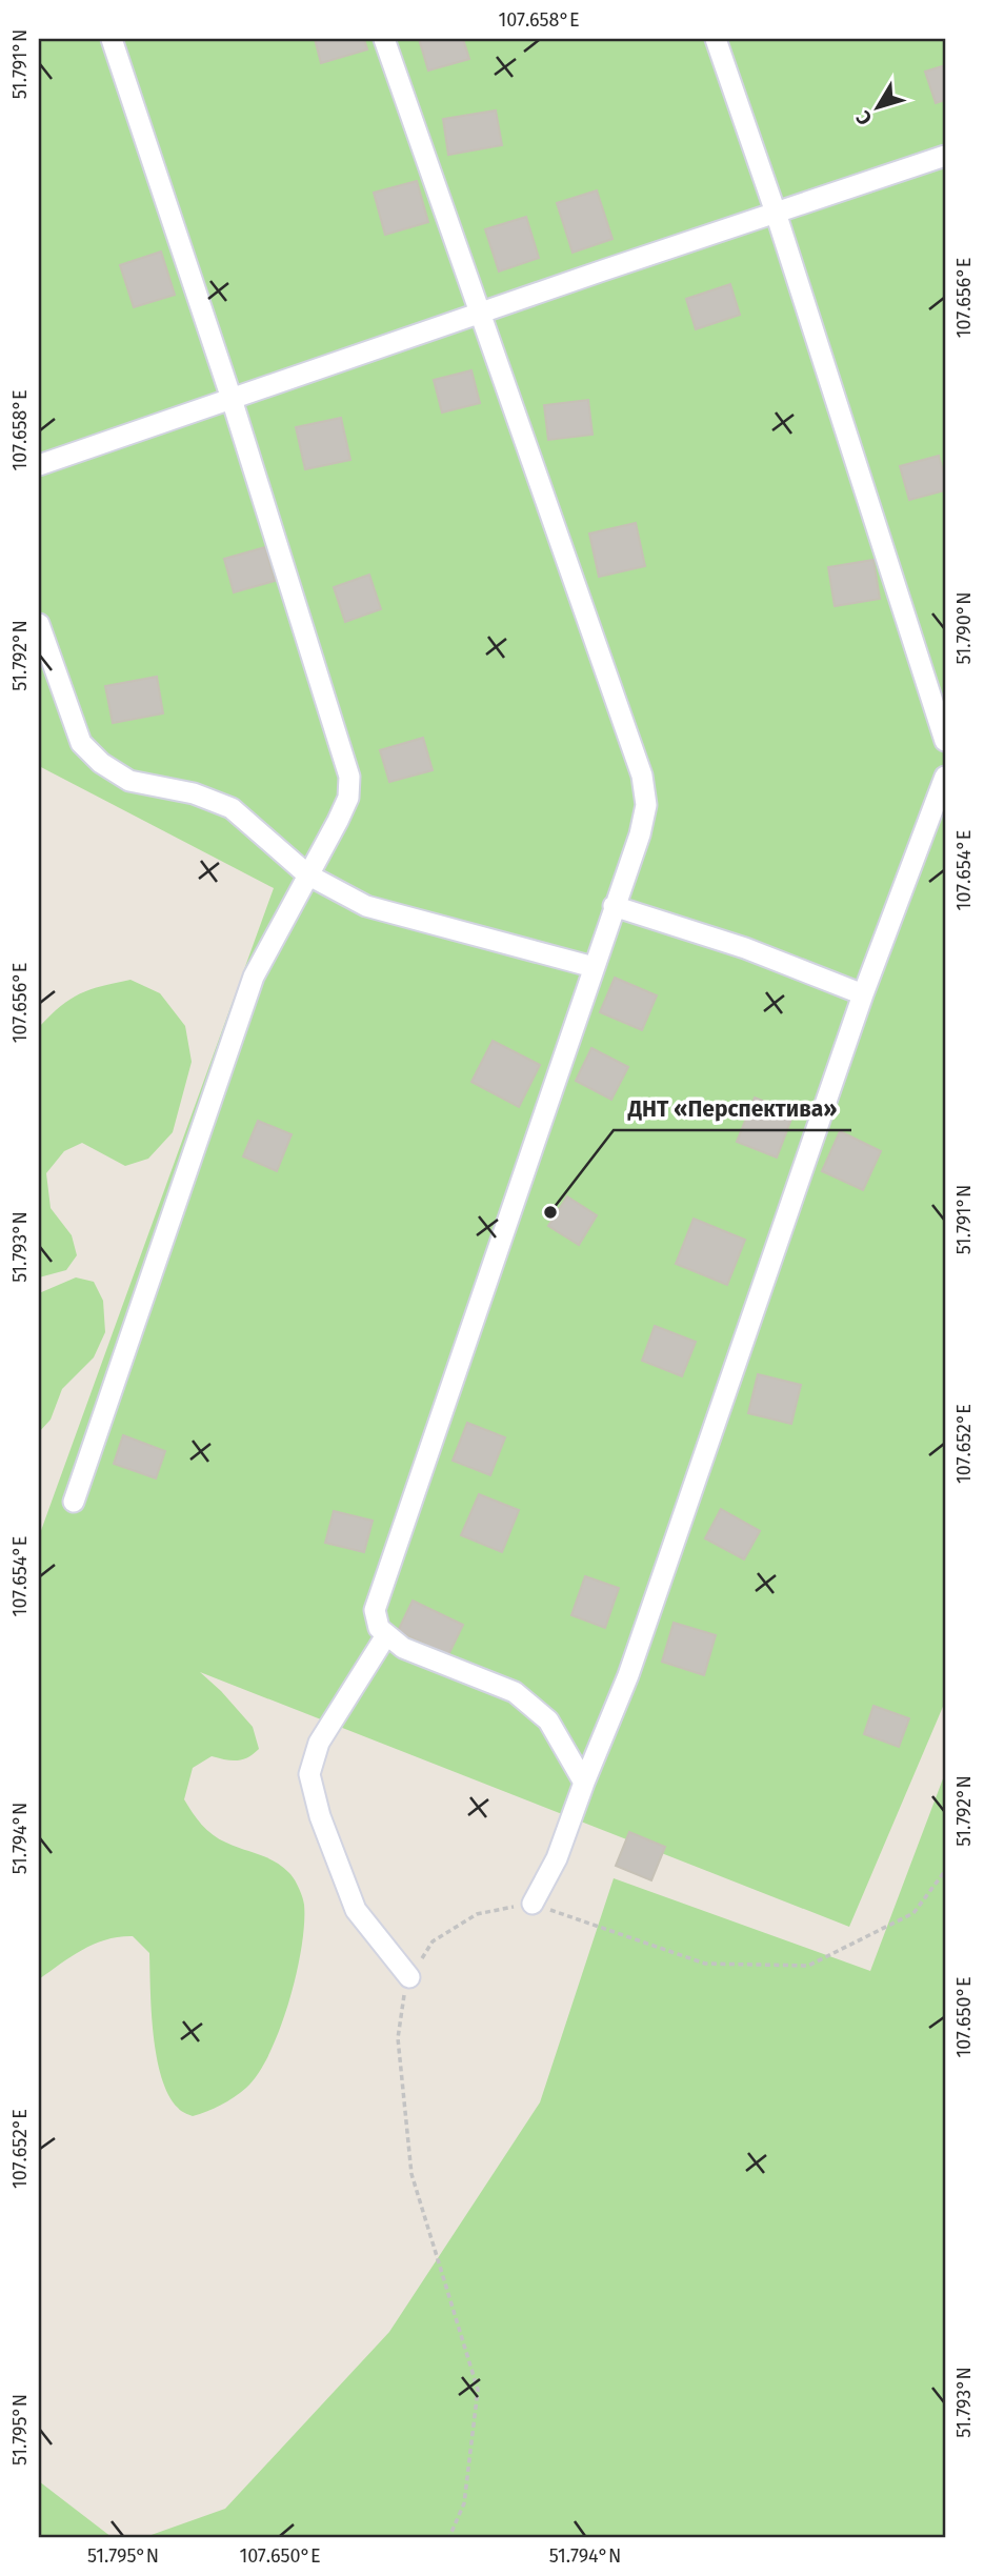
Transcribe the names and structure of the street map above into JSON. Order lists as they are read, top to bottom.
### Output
{
  "places": ["ДНТ «Перспектива»"],
  "north": "bottom left",
  "coordinates": [
    "107.658°E",
    "51.791°N",
    "107.656°E",
    "51.790°N",
    "51.792°N",
    "107.654°E",
    "51.793°N",
    "107.652°E",
    "51.794°N",
    "107.650°E",
    "51.795°N"
  ]
}
